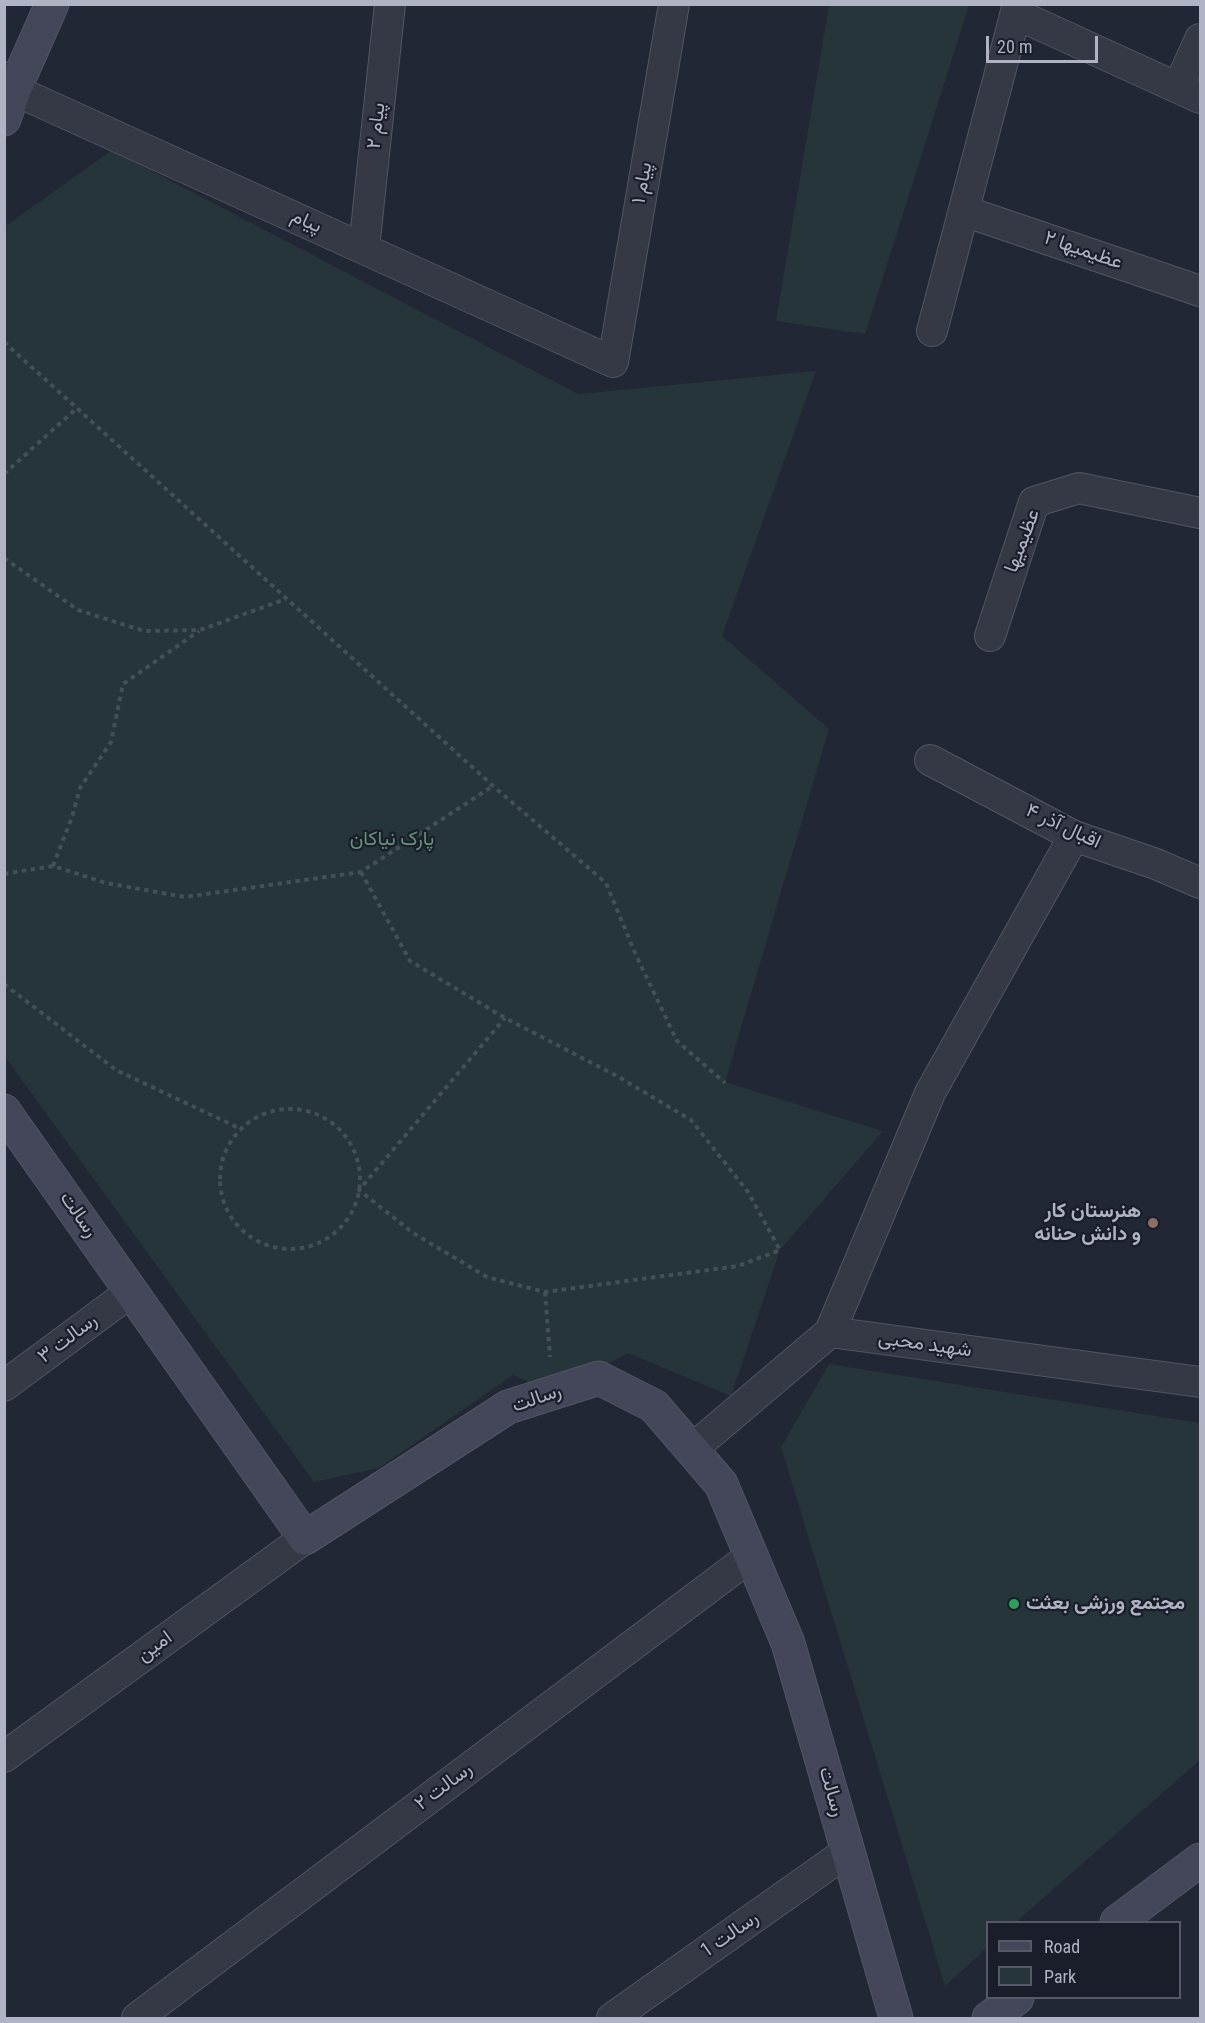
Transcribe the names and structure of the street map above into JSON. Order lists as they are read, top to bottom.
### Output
{
  "streets": {
    "street": [
      "پیام ۲",
      "پیام ۱",
      "پیام",
      "عظیمیها ۲",
      "عظیمیها",
      "اقبال آذر ۴",
      "رسالت",
      "رسالت ۳",
      "شهید محبی",
      "امین",
      "رسالت ۲",
      "رسالت 1"
    ]
  },
  "crossings": [
    ["پیام ۲", "پیام"],
    ["پیام ۱", "پیام"],
    ["رسالت", "رسالت ۳"],
    ["رسالت", "امین"],
    ["رسالت", "رسالت ۲"],
    ["رسالت", "رسالت 1"]
  ],
  "parks": ["پارک نیاکان"],
  "places": ["هنرستان کار و دانش حنانه", "مجتمع ورزشی بعثت"],
  "legend": ["Road", "Park"],
  "scale_bar": "20 m"
}
